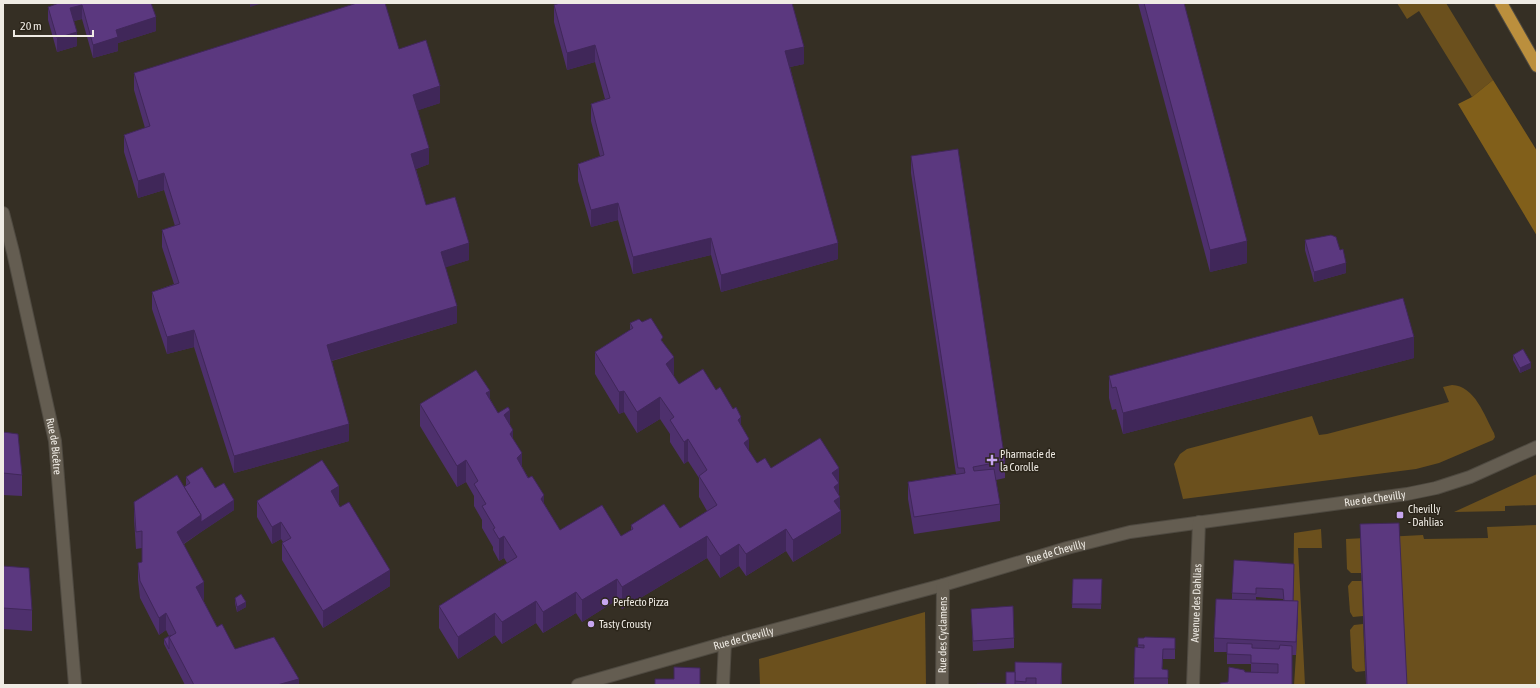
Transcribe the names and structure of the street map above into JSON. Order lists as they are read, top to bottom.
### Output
{
  "streets": {
    "street": [
      "Rue de Bicêtre",
      "Rue de Chevilly",
      "Avenue des Dahlias",
      "Rue des Cyclamens"
    ]
  },
  "crossings": [
    ["Rue de Chevilly", "Avenue des Dahlias"],
    ["Rue de Chevilly", "Rue des Cyclamens"]
  ],
  "places": {
    "health": ["Pharmacie de la Corolle"],
    "transit": ["Chevilly - Dahlias"],
    "other": ["Perfecto Pizza", "Tasty Crousty"]
  },
  "scale_bar": "20 m"
}
